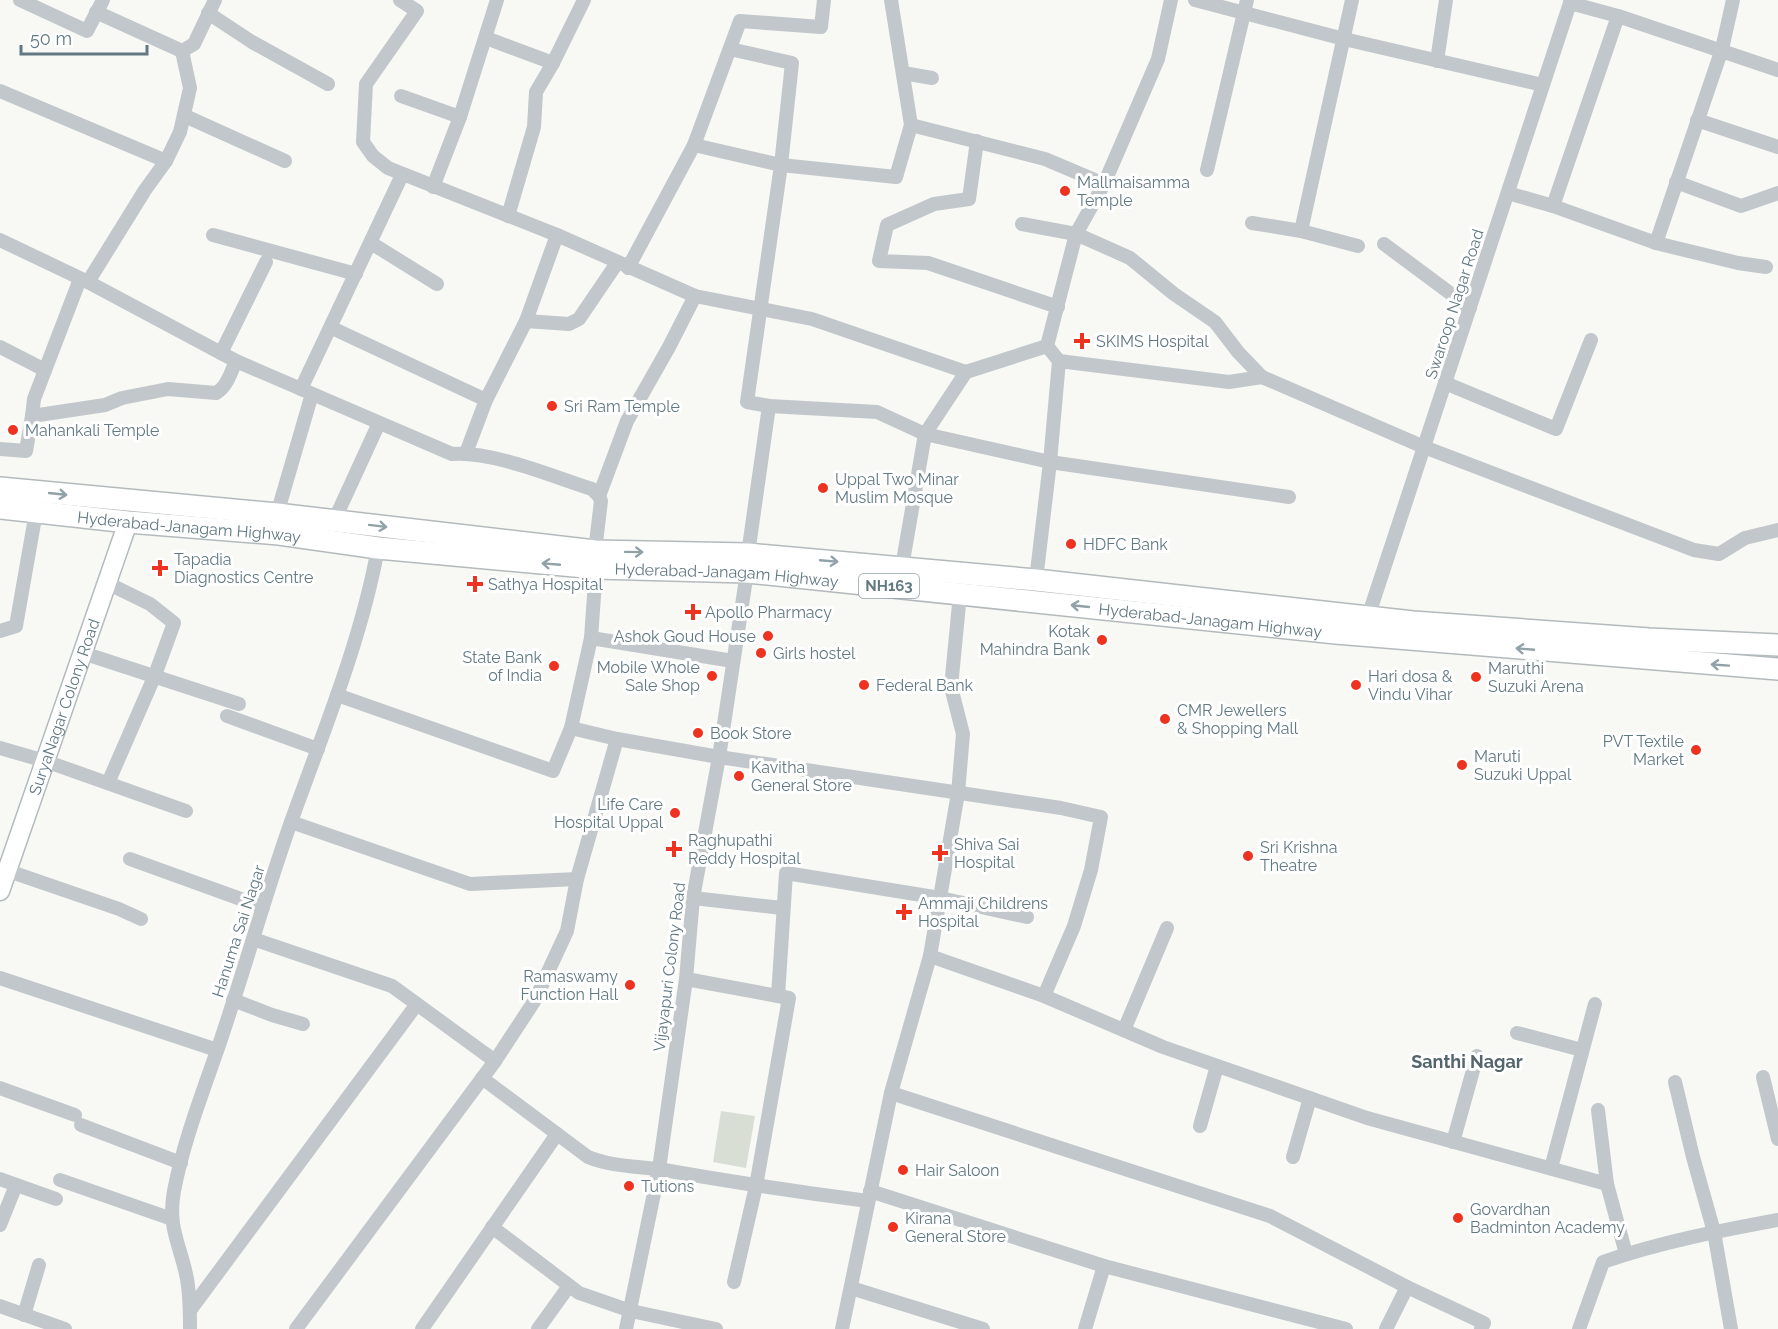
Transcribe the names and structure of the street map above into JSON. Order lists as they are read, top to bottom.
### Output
{
  "streets": {
    "highway": ["Hyderabad-Janagam Highway", "NH163"],
    "main road": ["SuryaNagar Colony Road"],
    "street": ["Swaroop Nagar Road", "Hanuma Sai Nagar", "Vijayapuri Colony Road"]
  },
  "crossings": [
    ["Swaroop Nagar Road", "Hyderabad-Janagam Highway"],
    ["Hyderabad-Janagam Highway", "SuryaNagar Colony Road"],
    ["Hyderabad-Janagam Highway", "Hanuma Sai Nagar"],
    ["Hyderabad-Janagam Highway", "Vijayapuri Colony Road"]
  ],
  "districts": ["Santhi Nagar"],
  "places": {
    "other": [
      "Mallmaisamma Temple",
      "Sri Ram Temple",
      "Mahankali Temple",
      "Uppal Two Minar Muslim Mosque",
      "HDFC Bank",
      "Ashok Goud House",
      "Kotak Mahindra Bank",
      "Girls hostel",
      "State Bank of India",
      "Mobile Whole Sale Shop",
      "Maruthi Suzuki Arena",
      "Federal Bank",
      "Hari dosa & Vindu Vihar",
      "CMR Jewellers & Shopping Mall",
      "Book Store",
      "PVT Textile Market",
      "Maruti Suzuki Uppal",
      "Kavitha General Store",
      "Life Care Hospital Uppal",
      "Sri Krishna Theatre",
      "Ramaswamy Function Hall",
      "Hair Saloon",
      "Tutions",
      "Govardhan Badminton Academy",
      "Kirana General Store"
    ],
    "health": [
      "SKIMS Hospital",
      "Tapadia Diagnostics Centre",
      "Sathya Hospital",
      "Apollo Pharmacy",
      "Raghupathi Reddy Hospital",
      "Shiva Sai Hospital",
      "Ammaji Childrens Hospital"
    ]
  },
  "scale_bar": "50 m"
}
